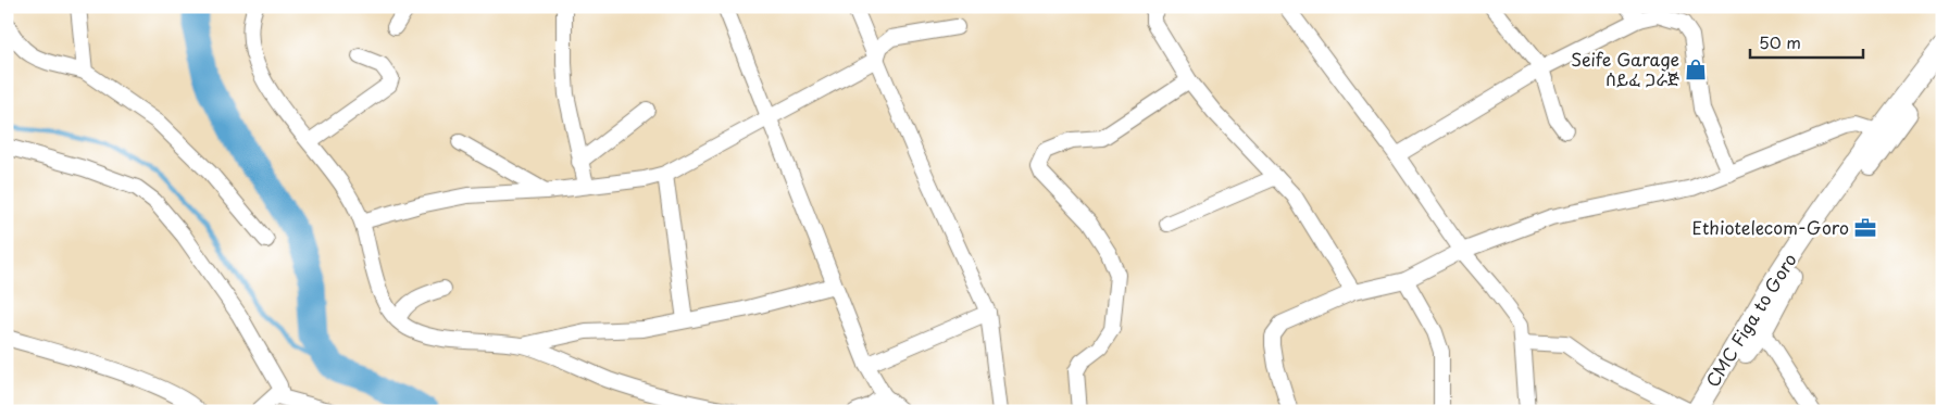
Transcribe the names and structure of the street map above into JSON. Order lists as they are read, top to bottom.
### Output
{
  "streets": {
    "main road": ["CMC Figa to Goro"]
  },
  "places": {
    "shop": ["Seife Garage ሰይፈ ጋራጅ"],
    "office": ["Ethiotelecom-Goro"]
  },
  "scale_bar": "50 m"
}
